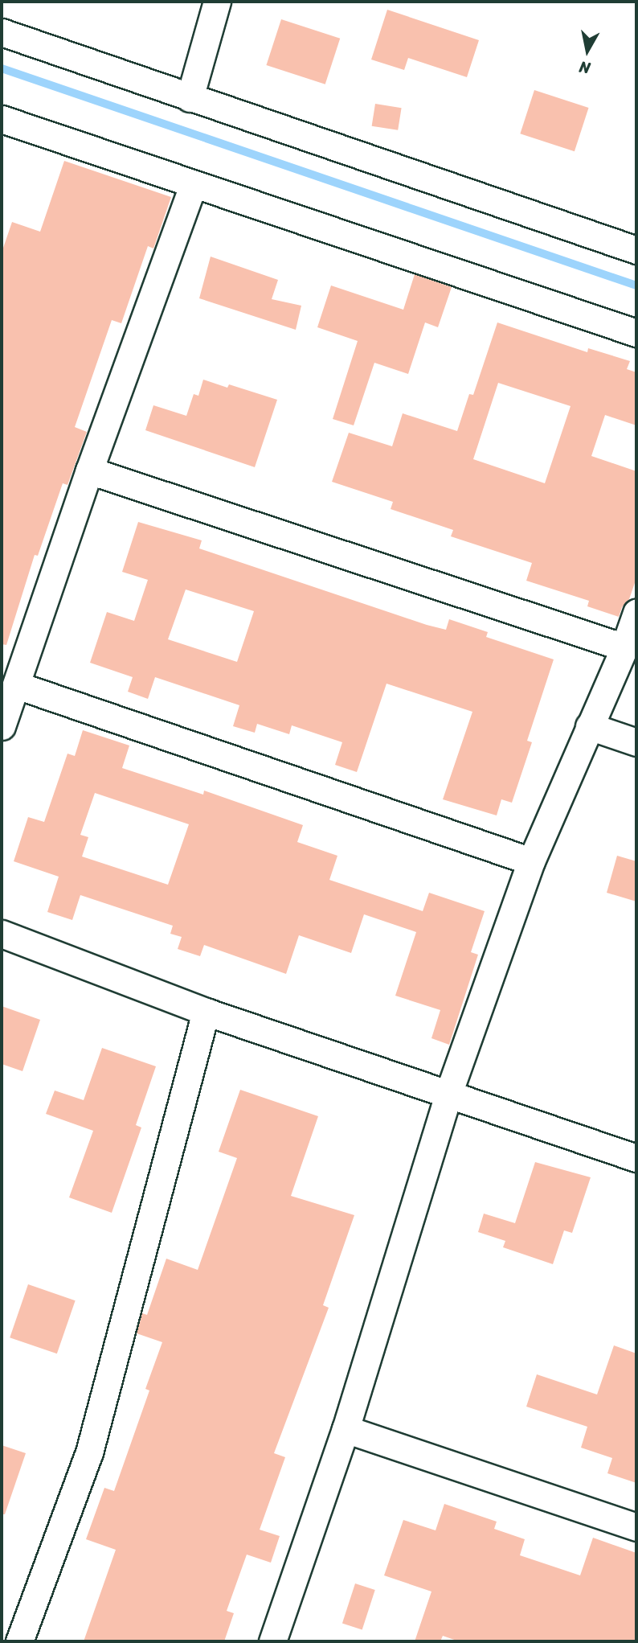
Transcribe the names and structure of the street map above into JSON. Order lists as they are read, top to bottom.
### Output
{
  "north": "bottom"
}
